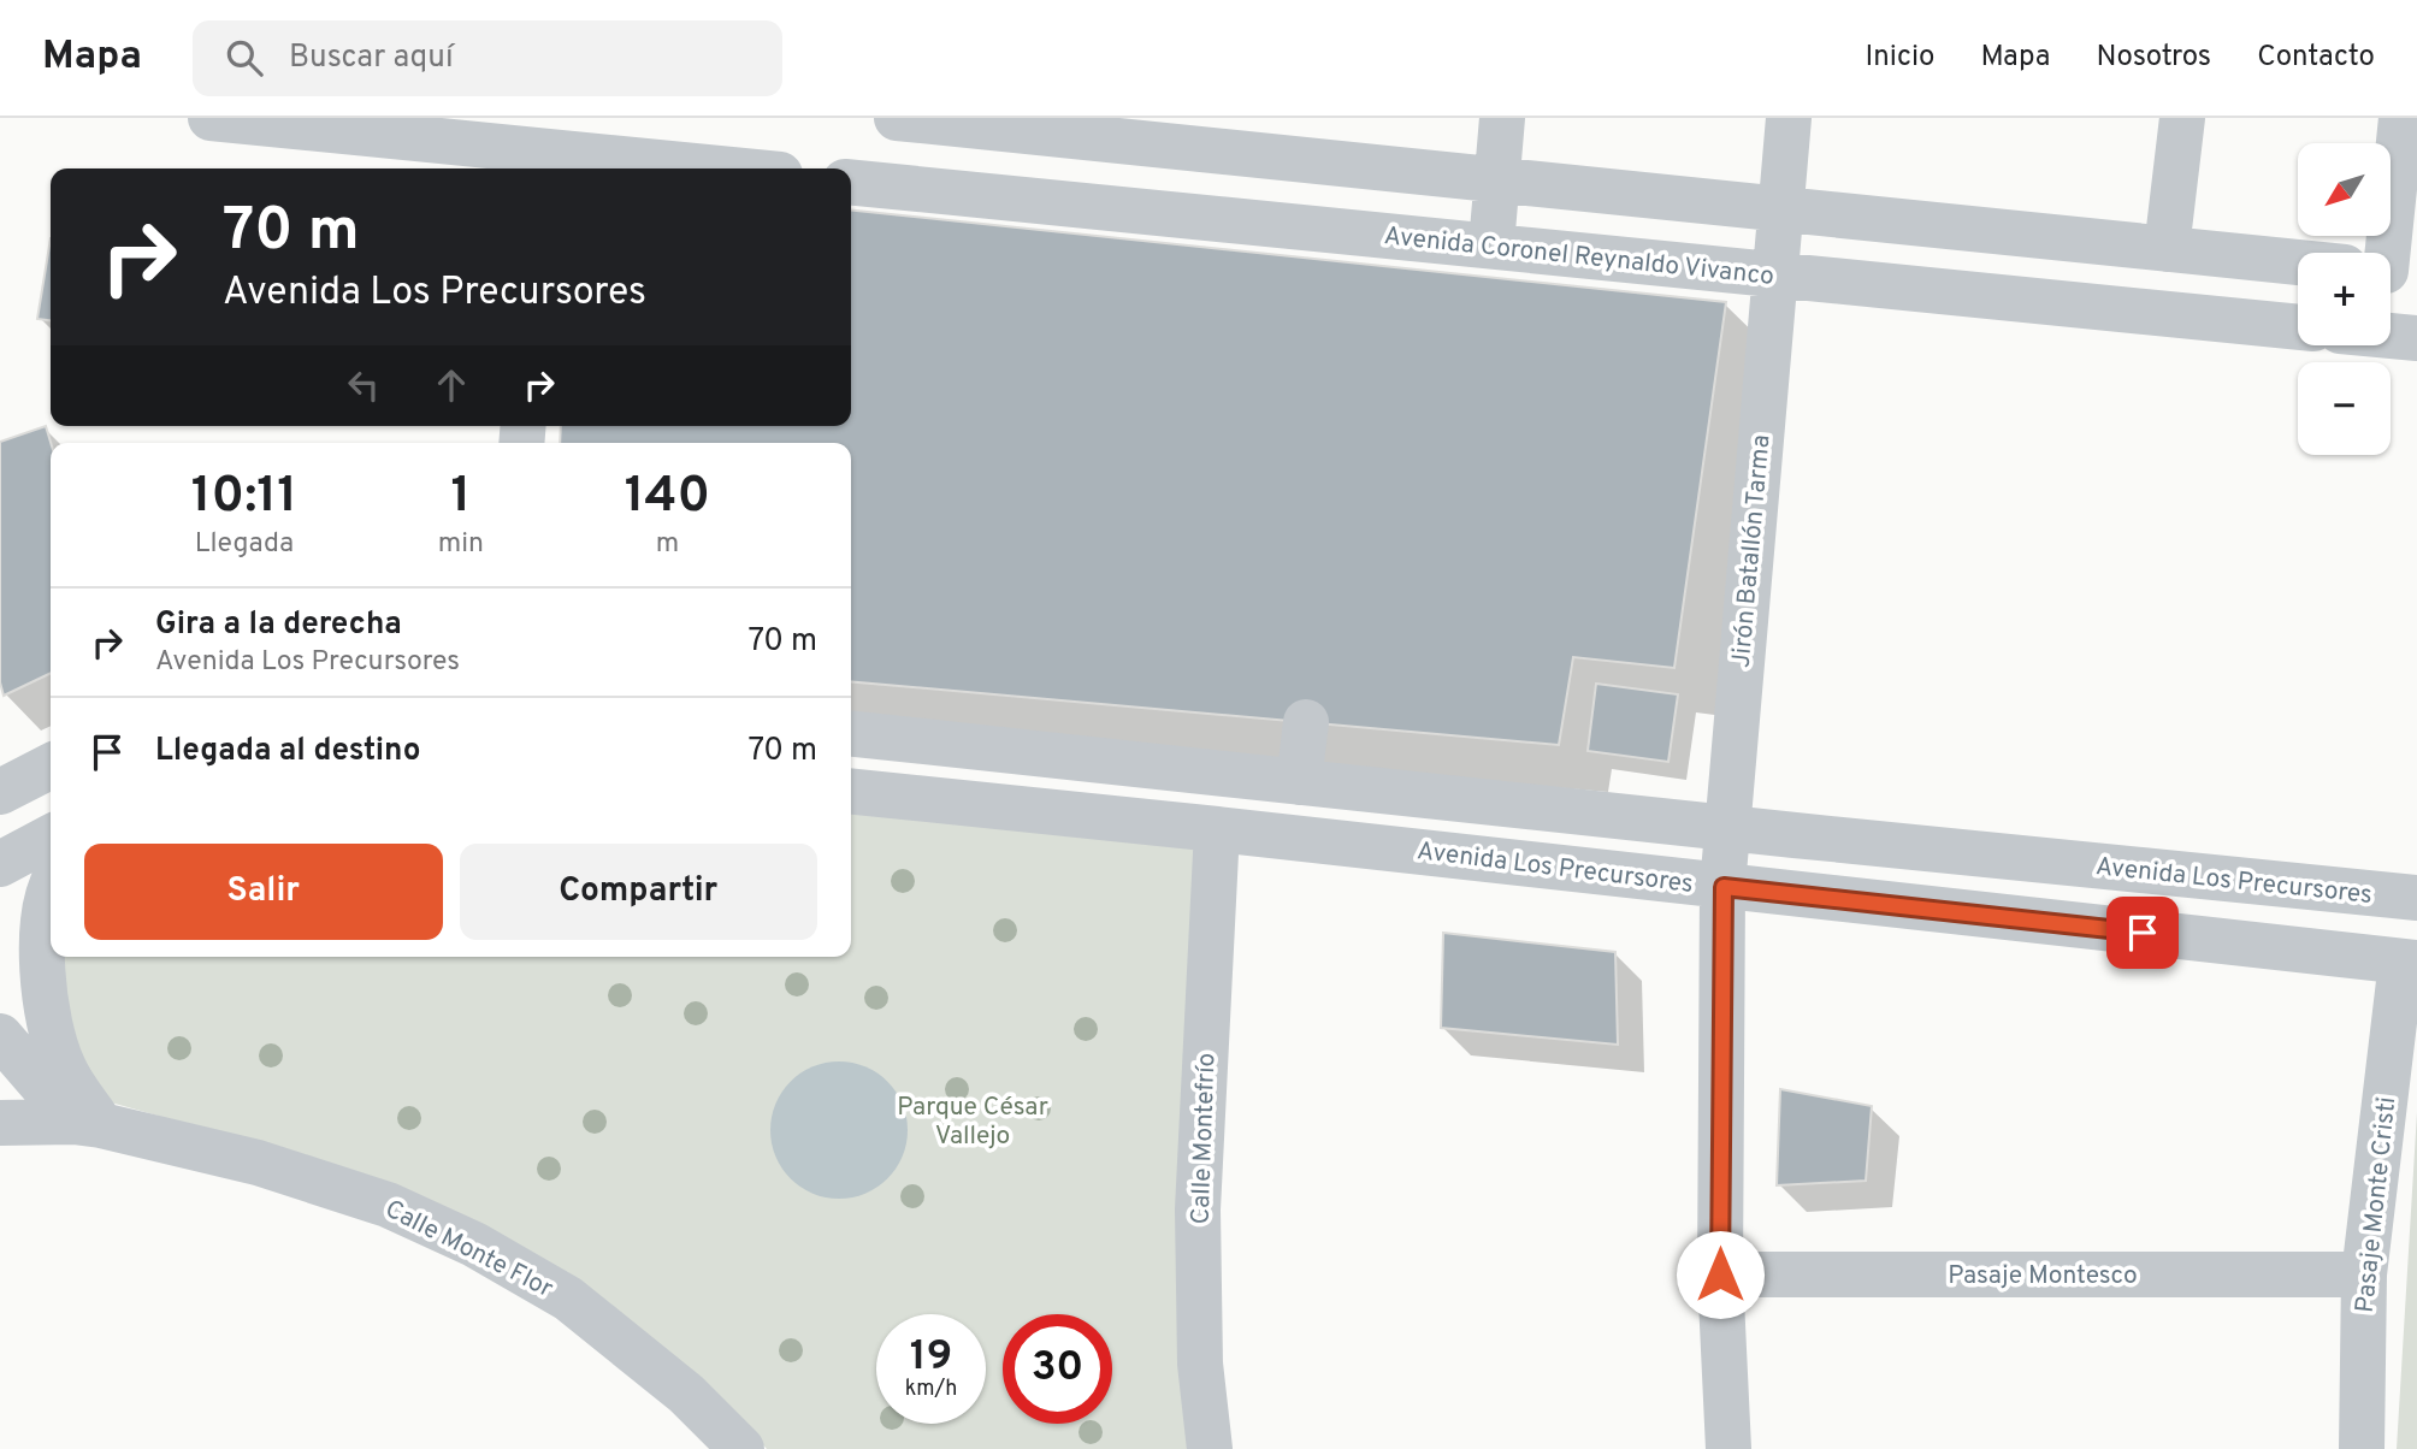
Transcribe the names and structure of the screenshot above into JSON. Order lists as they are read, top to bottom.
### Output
{
  "streets": {
    "street": [
      "Avenida Coronel Reynaldo Vivanco",
      "Jirón Batallón Tarma",
      "Avenida Los Precursores",
      "Calle Montefrío",
      "Pasaje Monte Cristi",
      "Calle Monte Flor",
      "Pasaje Montesco"
    ]
  },
  "crossings": [
    ["Avenida Coronel Reynaldo Vivanco", "Jirón Batallón Tarma"],
    ["Jirón Batallón Tarma", "Avenida Los Precursores"],
    ["Avenida Los Precursores", "Calle Montefrío"],
    ["Avenida Los Precursores", "Pasaje Monte Cristi"],
    ["Pasaje Monte Cristi", "Pasaje Montesco"]
  ],
  "parks": ["Parque César Vallejo"],
  "north": "bottom left",
  "page": {
    "header": "Mapa",
    "search": "Buscar aquí",
    "nav": [
      "Inicio",
      "Mapa",
      "Nosotros",
      "Contacto"
    ],
    "map_buttons": ["+", "−"],
    "turn": ["70 m", "Avenida Los Precursores"],
    "eta": [
      "10:11",
      "Llegada",
      "1",
      "min",
      "140",
      "m"
    ],
    "list": [
      {
        "name": "Gira a la derecha",
        "note": "Avenida Los Precursores",
        "value": "70 m"
      },
      {
        "name": "Llegada al destino",
        "value": "70 m"
      }
    ],
    "buttons": ["Salir", "Compartir"],
    "speed": "19 km/h",
    "limit": "30"
  }
}
